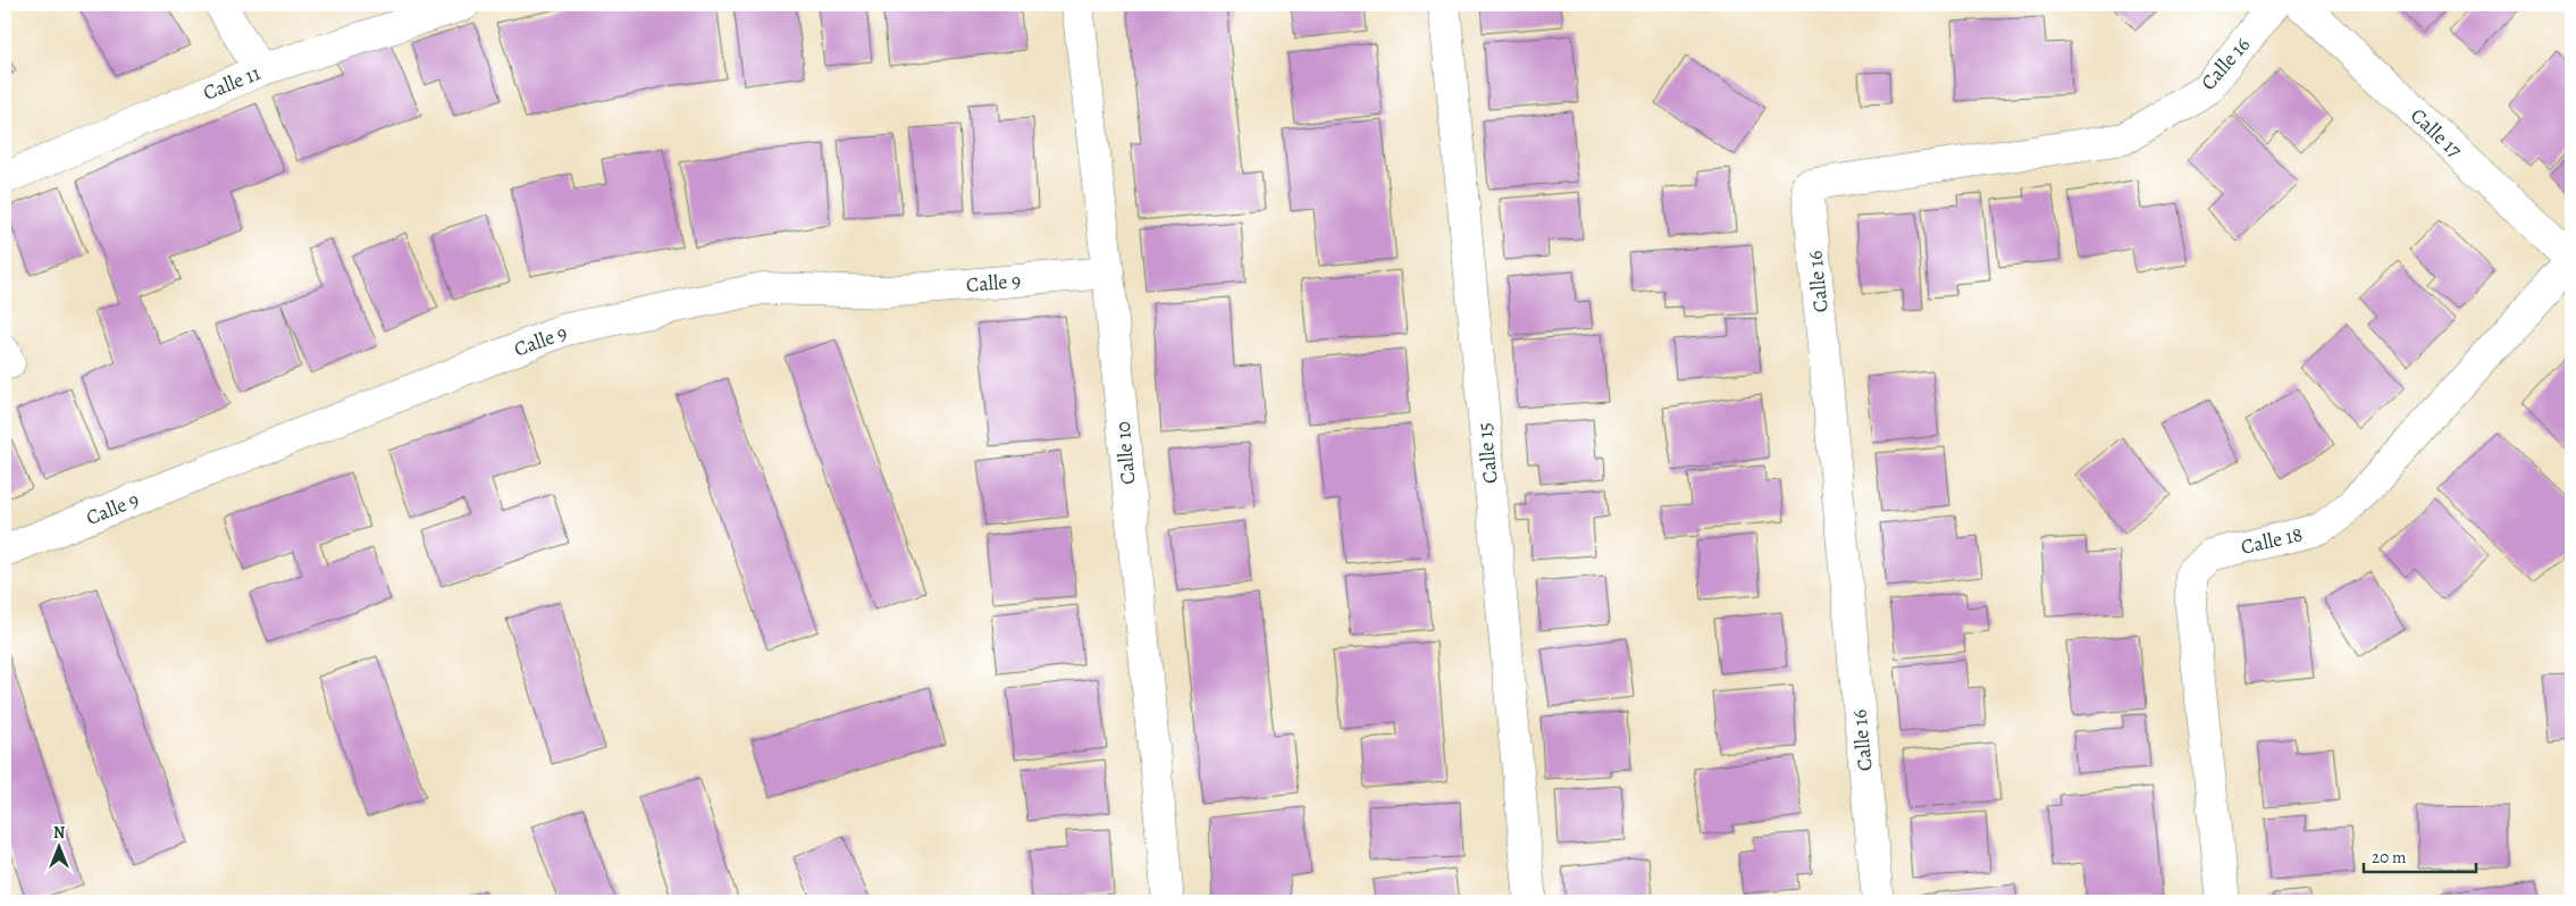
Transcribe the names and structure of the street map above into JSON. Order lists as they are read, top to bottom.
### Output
{
  "streets": {
    "street": [
      "Calle 16",
      "Calle 11",
      "Calle 17",
      "Calle 9",
      "Calle 10",
      "Calle 15",
      "Calle 18"
    ]
  },
  "crossings": [
    ["Calle 17", "Calle 18"],
    ["Calle 9", "Calle 10"]
  ],
  "scale_bar": "20 m",
  "north": "top"
}
